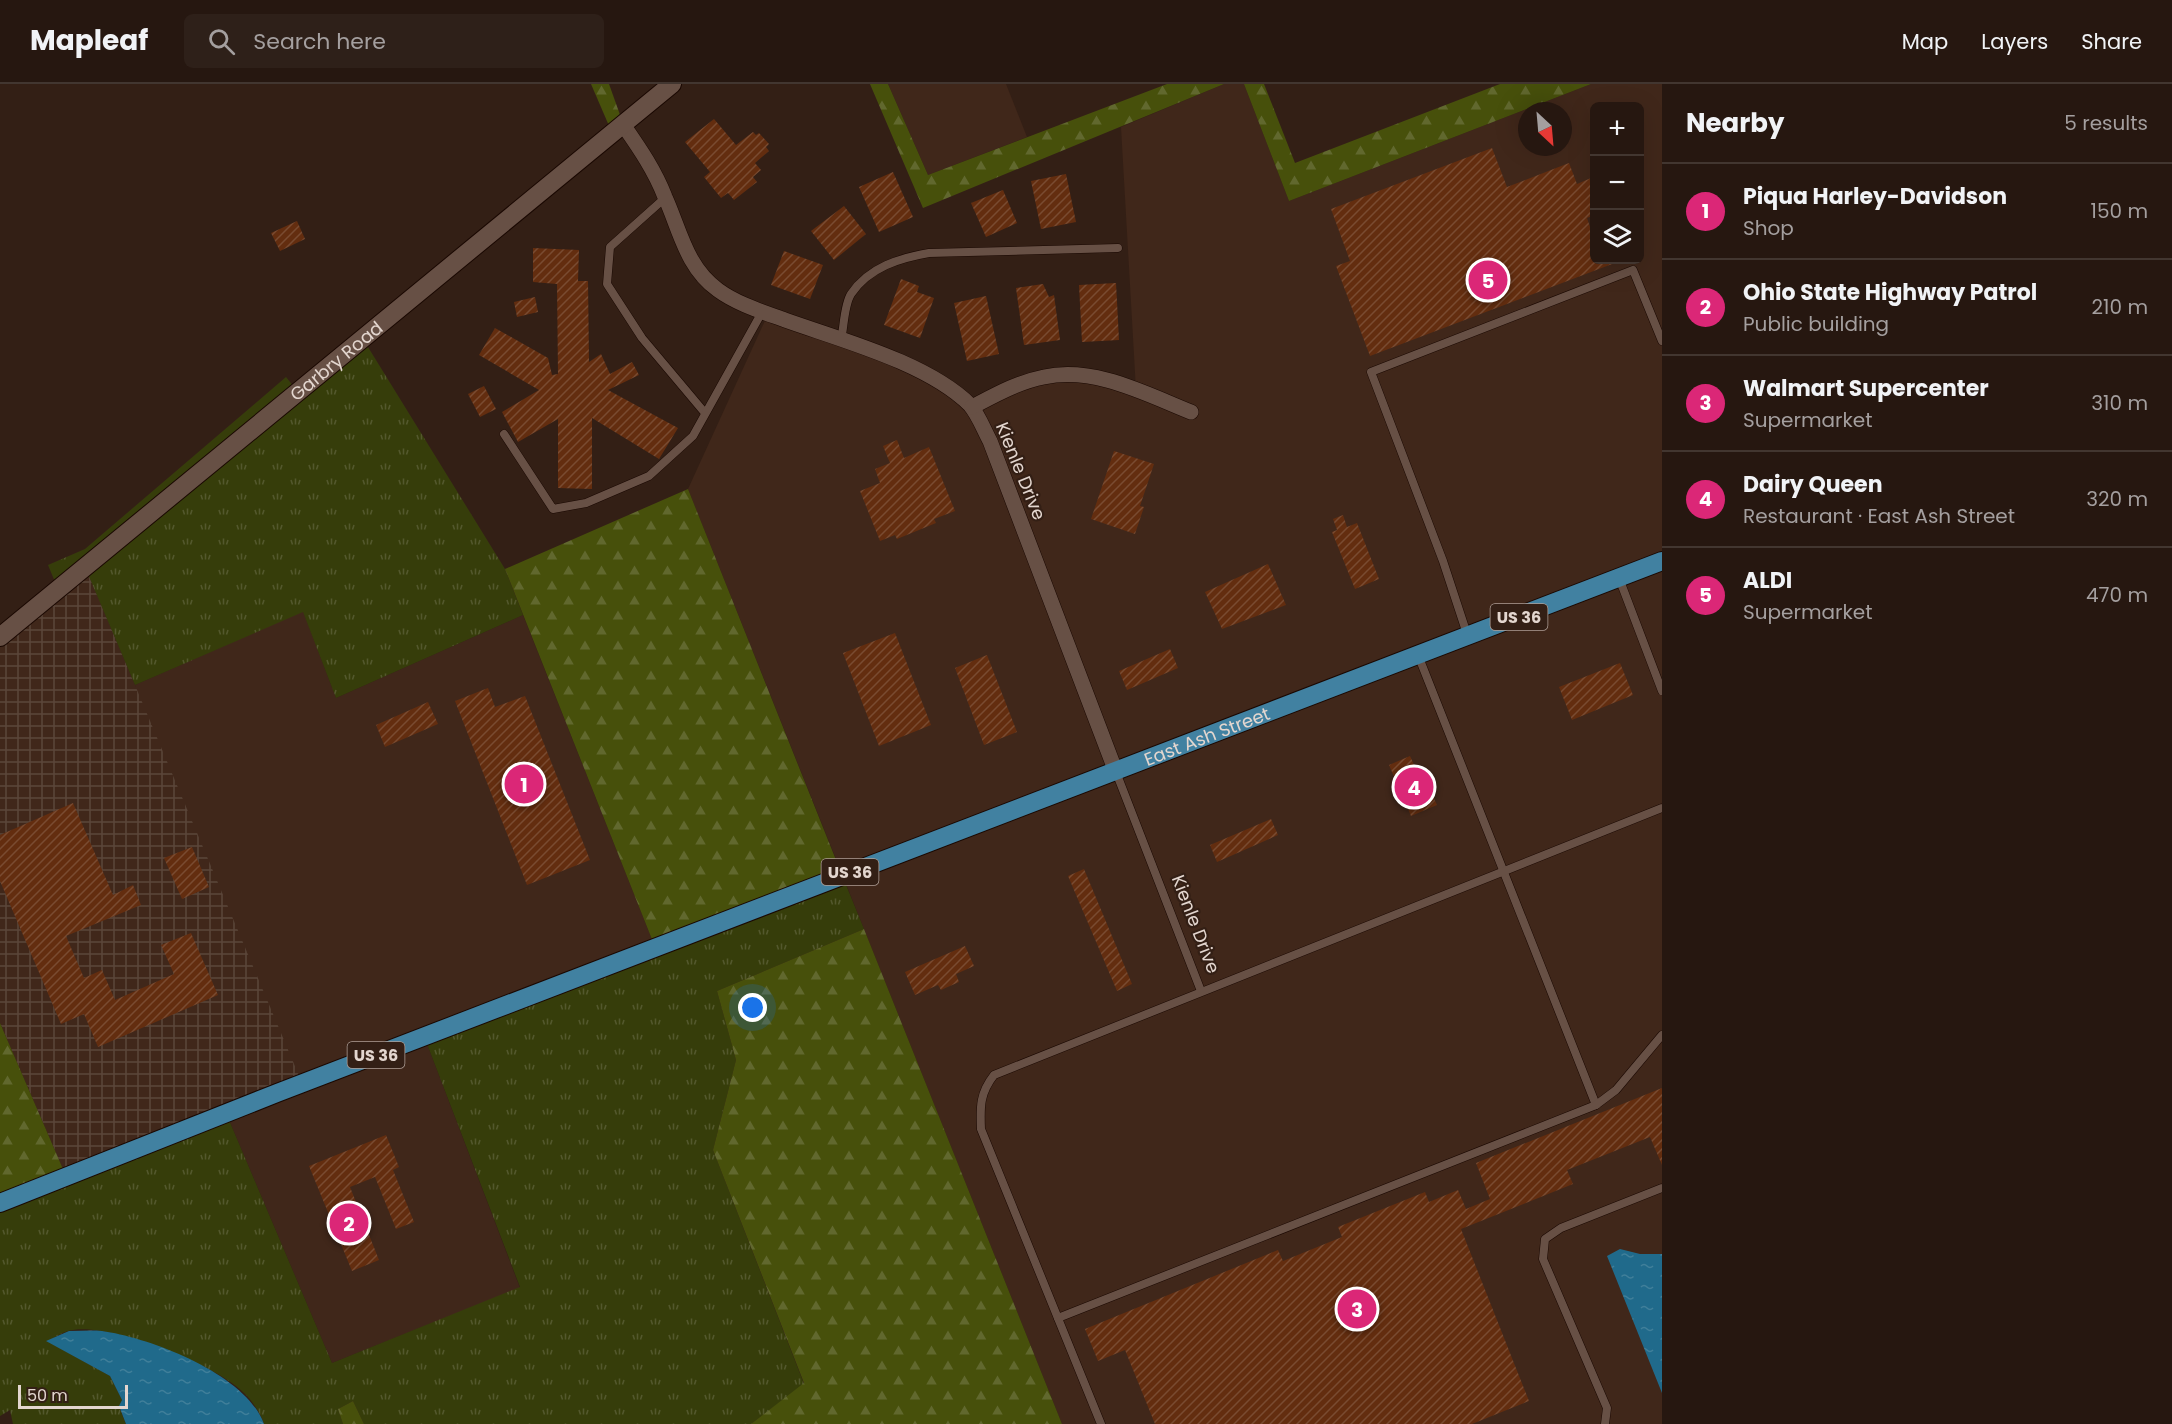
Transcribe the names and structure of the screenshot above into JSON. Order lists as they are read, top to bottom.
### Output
{
  "streets": {
    "main road": ["US 36", "East Ash Street"],
    "street": ["Garbry Road", "Kienle Drive"]
  },
  "crossings": [
    ["Garbry Road", "Kienle Drive"],
    ["Kienle Drive", "East Ash Street"]
  ],
  "scale_bar": "50 m",
  "north": "bottom right",
  "page": {
    "header": "Mapleaf",
    "search": "Search here",
    "nav": ["Map", "Layers", "Share"],
    "heading": ["Nearby", "5 results"],
    "map_buttons": ["+", "−"],
    "list": [
      {
        "mark": "1",
        "name": "Piqua Harley-Davidson",
        "note": "Shop",
        "value": "150 m"
      },
      {
        "mark": "2",
        "name": "Ohio State Highway Patrol",
        "note": "Public building",
        "value": "210 m"
      },
      {
        "mark": "3",
        "name": "Walmart Supercenter",
        "note": "Supermarket",
        "value": "310 m"
      },
      {
        "mark": "4",
        "name": "Dairy Queen",
        "note": "Restaurant · East Ash Street",
        "value": "320 m"
      },
      {
        "mark": "5",
        "name": "ALDI",
        "note": "Supermarket",
        "value": "470 m"
      }
    ],
    "pins": [
      "5",
      "1",
      "4",
      "2",
      "3"
    ],
    "scale": "50 m"
  }
}
